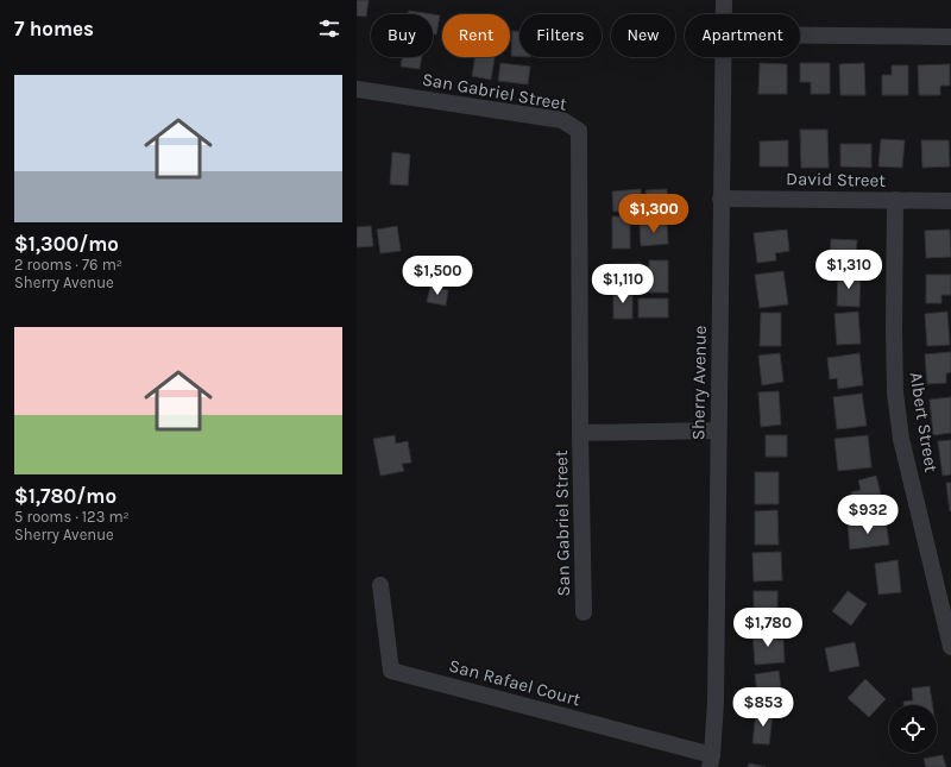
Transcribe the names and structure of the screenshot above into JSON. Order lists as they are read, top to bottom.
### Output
{
  "streets": {
    "street": [
      "San Gabriel Street",
      "David Street",
      "Sherry Avenue",
      "Albert Street",
      "San Rafael Court"
    ]
  },
  "crossings": [
    ["San Gabriel Street", "Sherry Avenue"],
    ["David Street", "Sherry Avenue"],
    ["David Street", "Albert Street"],
    ["Sherry Avenue", "San Rafael Court"]
  ],
  "page": {
    "heading": "7 homes",
    "chip": [
      "Buy",
      "Rent",
      "Filters",
      "New",
      "Apartment"
    ],
    "list": [
      {
        "name": "$1,300/mo",
        "note": "2 rooms · 76 m² · Sherry Avenue"
      },
      {
        "name": "$1,780/mo",
        "note": "5 rooms · 123 m² · Sherry Avenue"
      }
    ],
    "price": [
      "$1,300",
      "$1,310",
      "$1,500",
      "$1,110",
      "$932",
      "$1,780",
      "$853"
    ]
  }
}
